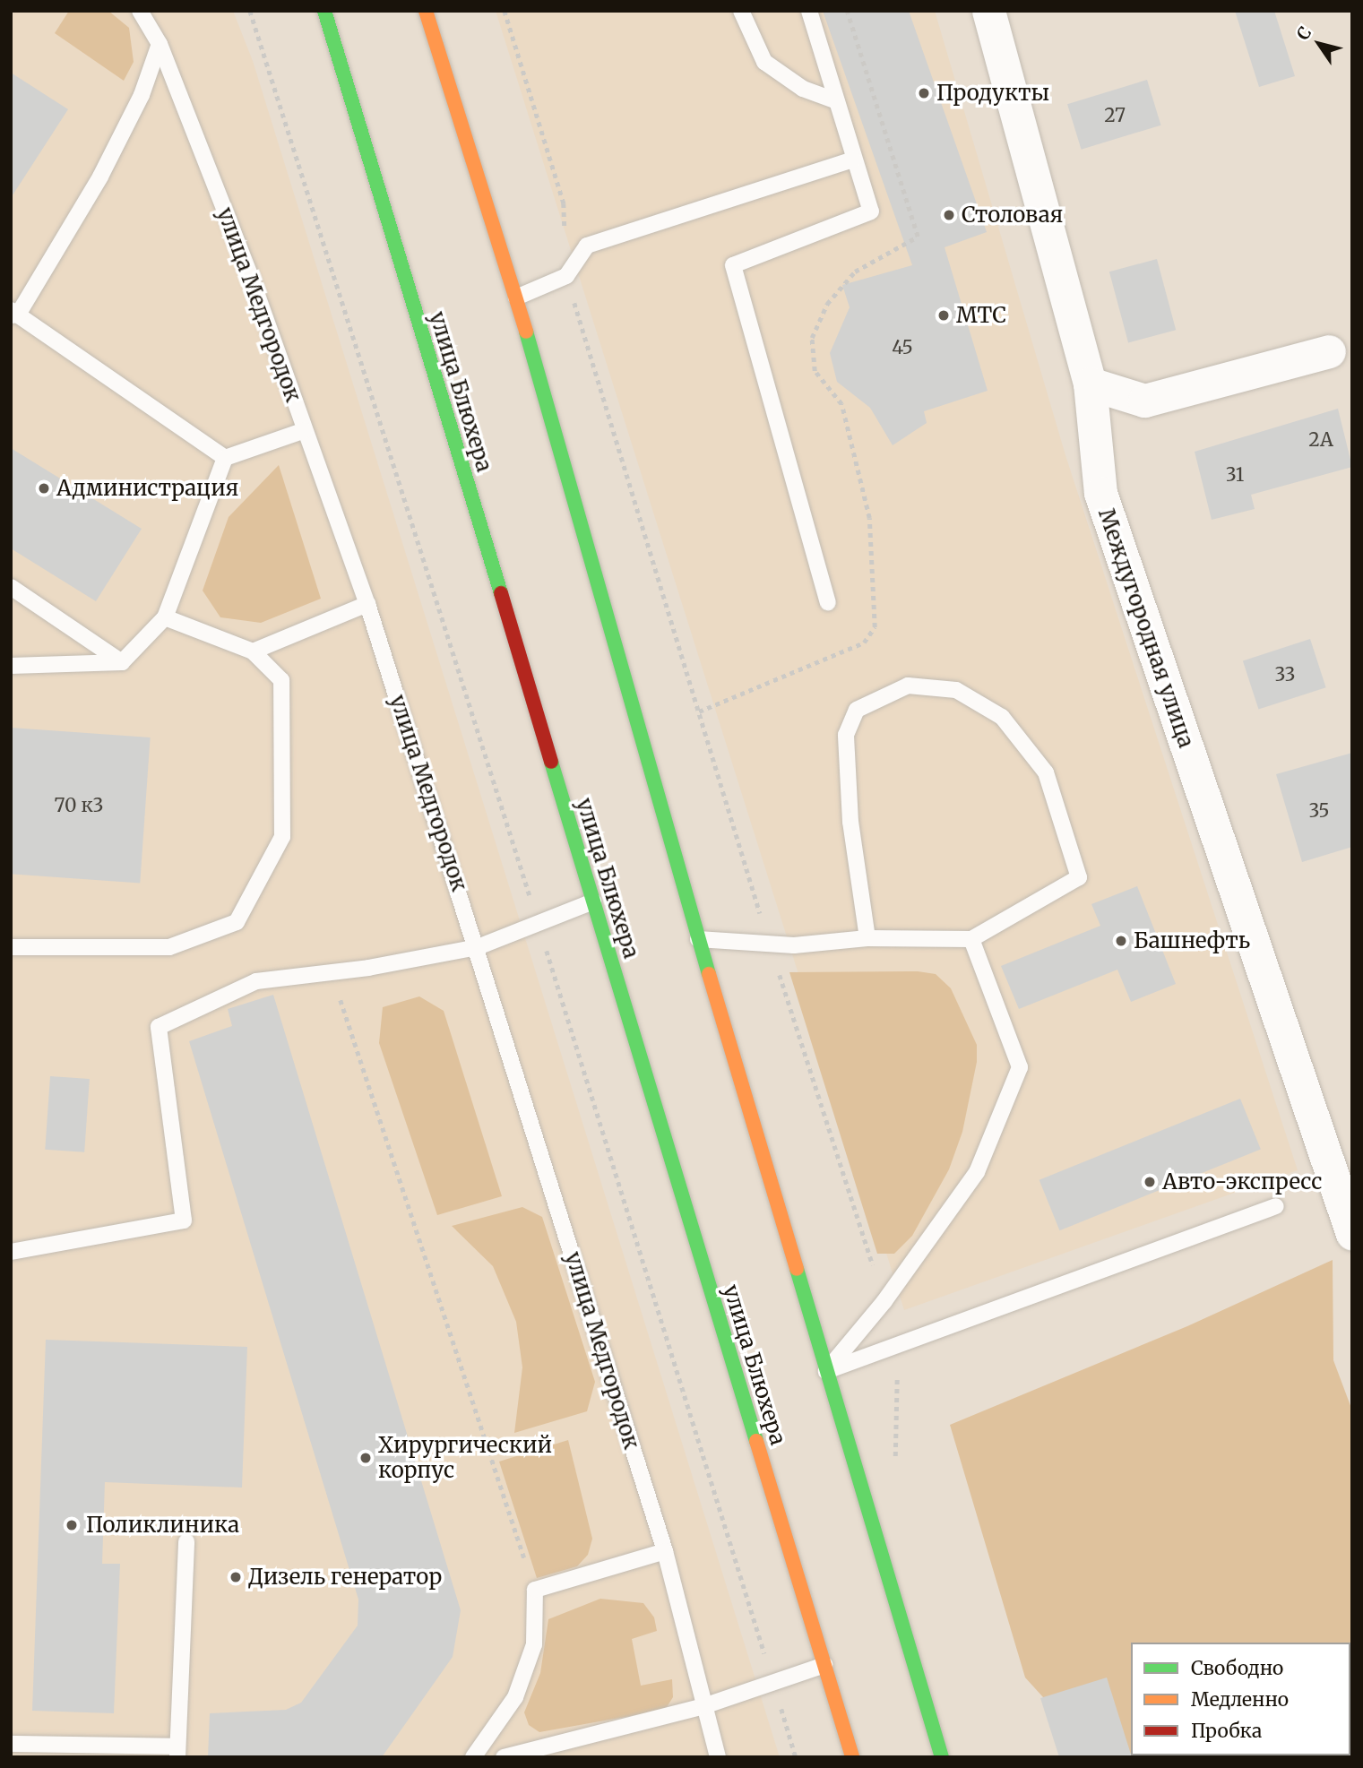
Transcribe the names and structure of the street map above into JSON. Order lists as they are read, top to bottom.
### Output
{
  "streets": {
    "main road": ["улица Блюхера"],
    "street": ["Междугородная улица"],
    "lane": ["улица Медгородок"]
  },
  "places": [
    "Продукты",
    "Столовая",
    "МТС",
    "Администрация",
    "Башнефть",
    "Авто-экспресс",
    "Хирургический корпус",
    "Поликлиника",
    "Дизель генератор"
  ],
  "house_numbers": [
    "27",
    "45",
    "2А",
    "31",
    "33",
    "70 к3",
    "35"
  ],
  "legend": ["Свободно", "Медленно", "Пробка"],
  "north": "top left"
}
